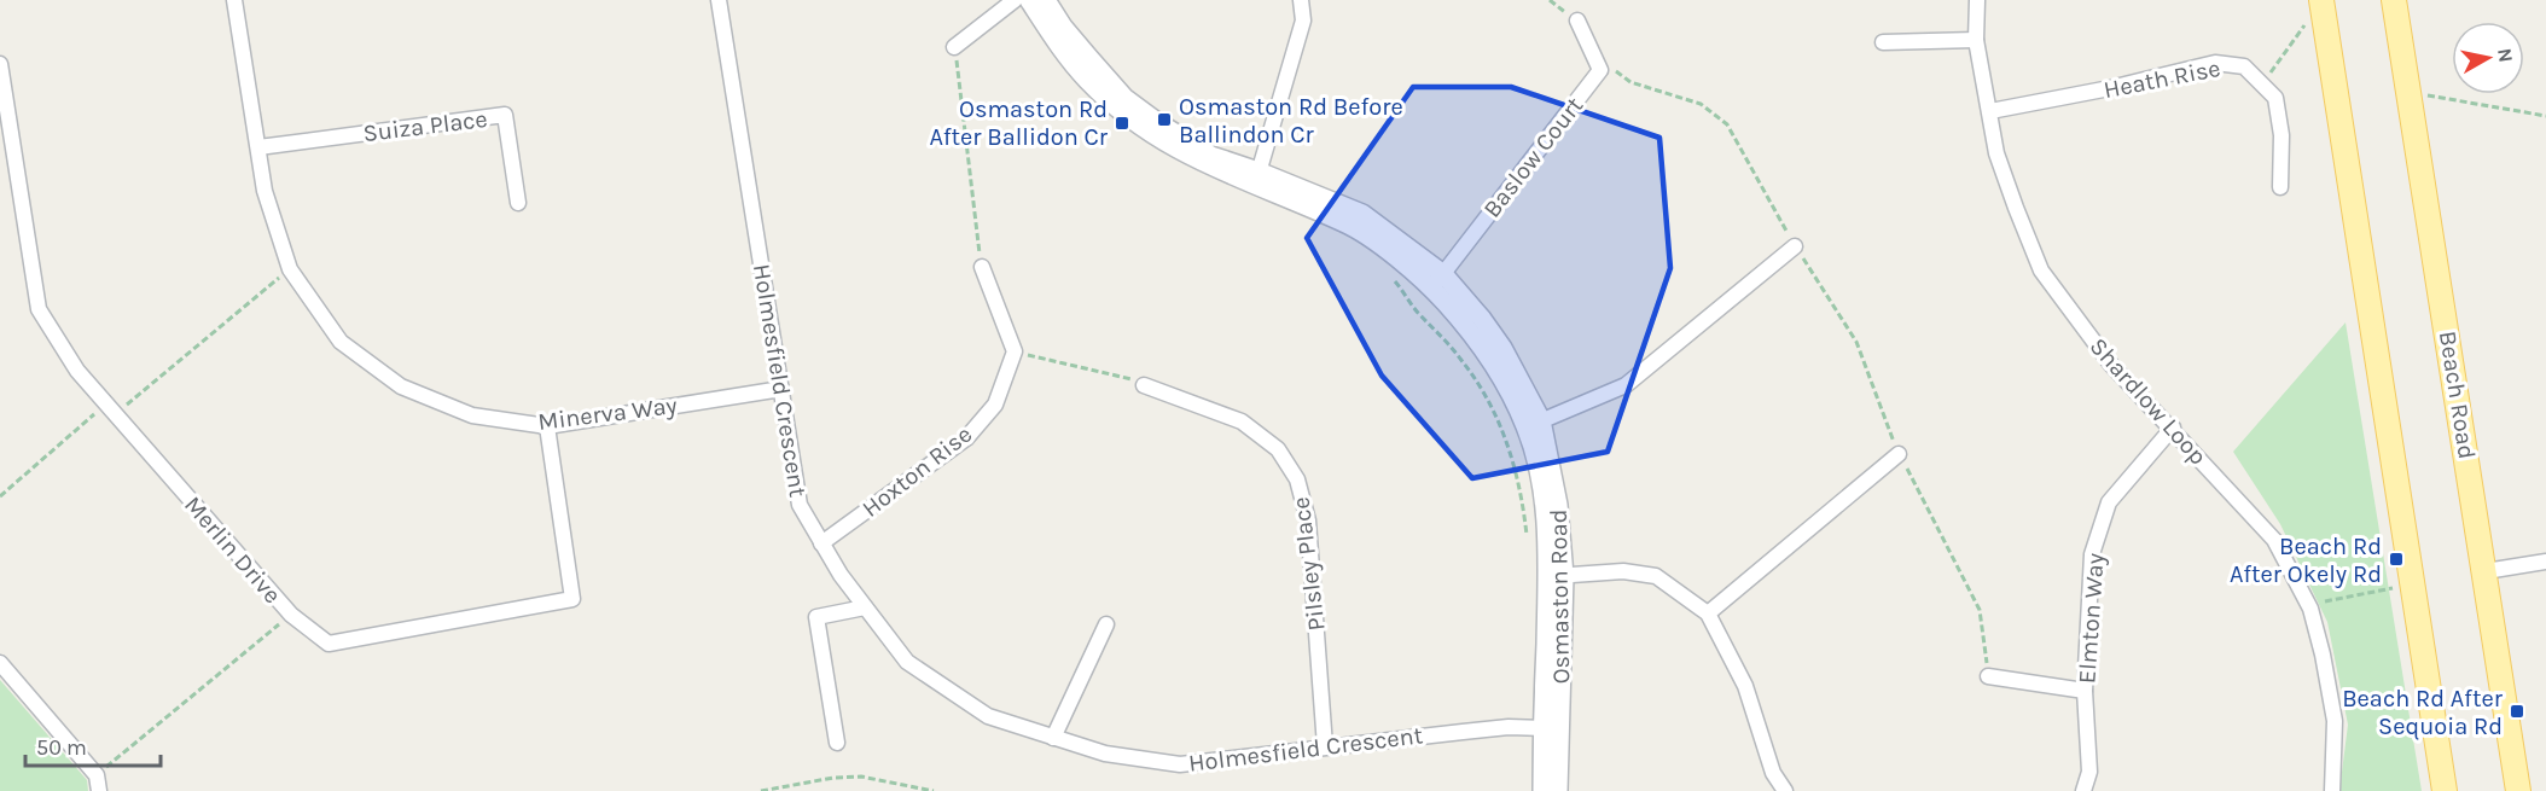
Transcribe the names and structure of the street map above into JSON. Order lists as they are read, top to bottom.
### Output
{
  "streets": {
    "main road": ["Beach Road"],
    "street": [
      "Heath Rise",
      "Suiza Place",
      "Baslow Court",
      "Holmesfield Crescent",
      "Shardlow Loop",
      "Minerva Way",
      "Hoxton Rise",
      "Merlin Drive",
      "Pilsley Place",
      "Osmaston Road",
      "Elmton Way"
    ]
  },
  "crossings": [
    ["Heath Rise", "Shardlow Loop"],
    ["Suiza Place", "Minerva Way"],
    ["Baslow Court", "Osmaston Road"],
    ["Holmesfield Crescent", "Minerva Way"],
    ["Holmesfield Crescent", "Hoxton Rise"],
    ["Holmesfield Crescent", "Pilsley Place"],
    ["Holmesfield Crescent", "Osmaston Road"],
    ["Shardlow Loop", "Elmton Way"],
    ["Minerva Way", "Merlin Drive"]
  ],
  "places": {
    "transit": [
      "Osmaston Rd Before Ballindon Cr",
      "Osmaston Rd After Ballidon Cr",
      "Beach Rd After Okely Rd",
      "Beach Rd After Sequoia Rd"
    ]
  },
  "scale_bar": "50 m",
  "north": "right"
}
